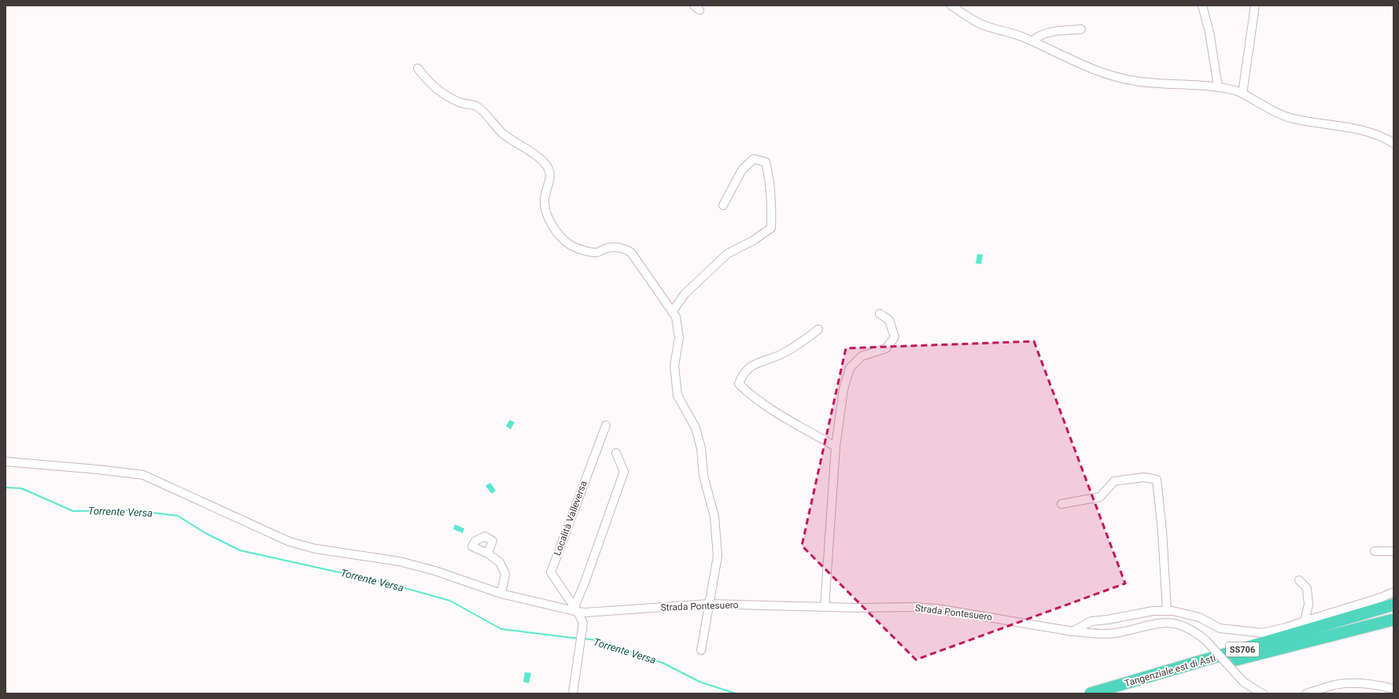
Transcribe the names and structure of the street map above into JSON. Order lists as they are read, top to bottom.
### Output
{
  "streets": {
    "highway": ["SS706", "Tangenziale est di Asti"],
    "street": ["Località Valleversa", "Strada Pontesuero"]
  },
  "crossings": [
    ["Località Valleversa", "Strada Pontesuero"]
  ],
  "water": ["Torrente Versa"]
}
